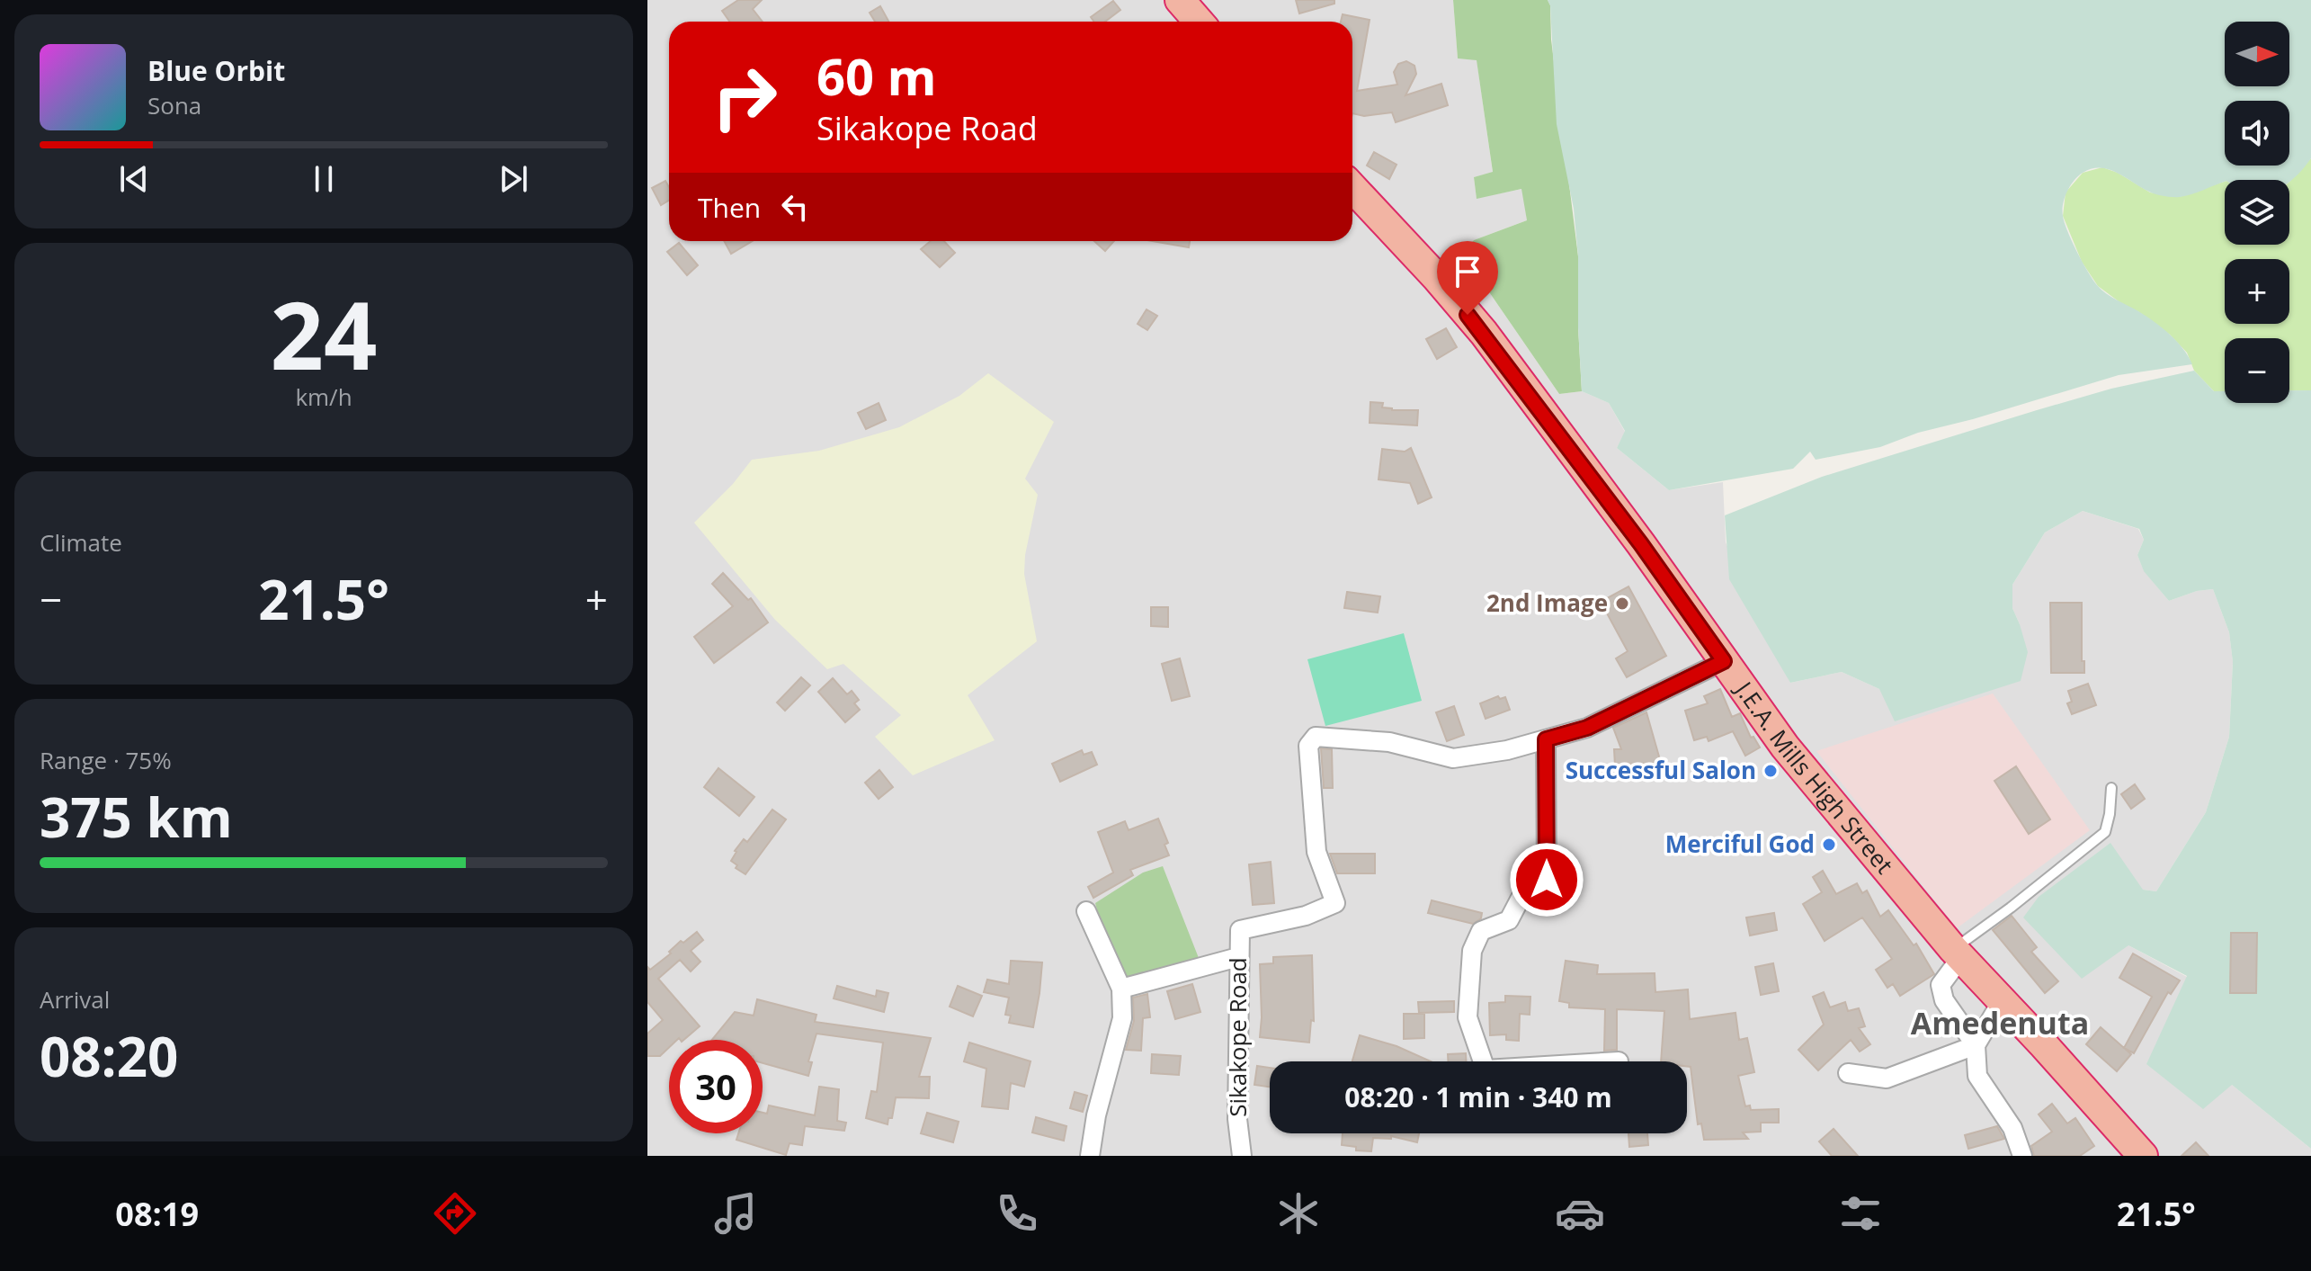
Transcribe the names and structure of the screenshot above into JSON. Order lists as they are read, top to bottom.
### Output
{
  "streets": {
    "highway": ["J.E.A. Mills High Street"],
    "street": ["Sikakope Road"]
  },
  "crossings": [
    ["J.E.A. Mills High Street", "Sikakope Road"]
  ],
  "districts": ["Amedenuta"],
  "places": ["2nd Image", "Successful Salon", "Merciful God"],
  "north": "right",
  "page": {
    "map_buttons": ["+", "−"],
    "turn": ["60 m", "Sikakope Road"],
    "song": ["Blue Orbit", "Sona"],
    "then": "Then",
    "tile": [
      ["24", "km/h"],
      "Climate",
      ["Range · 75%", "375 km"],
      ["Arrival", "08:20"]
    ],
    "heat": ["−", "21.5°", "+"],
    "limit": "30",
    "trip": "08:20 · 1 min · 340 m",
    "tabs": ["08:19", "21.5°"]
  }
}
